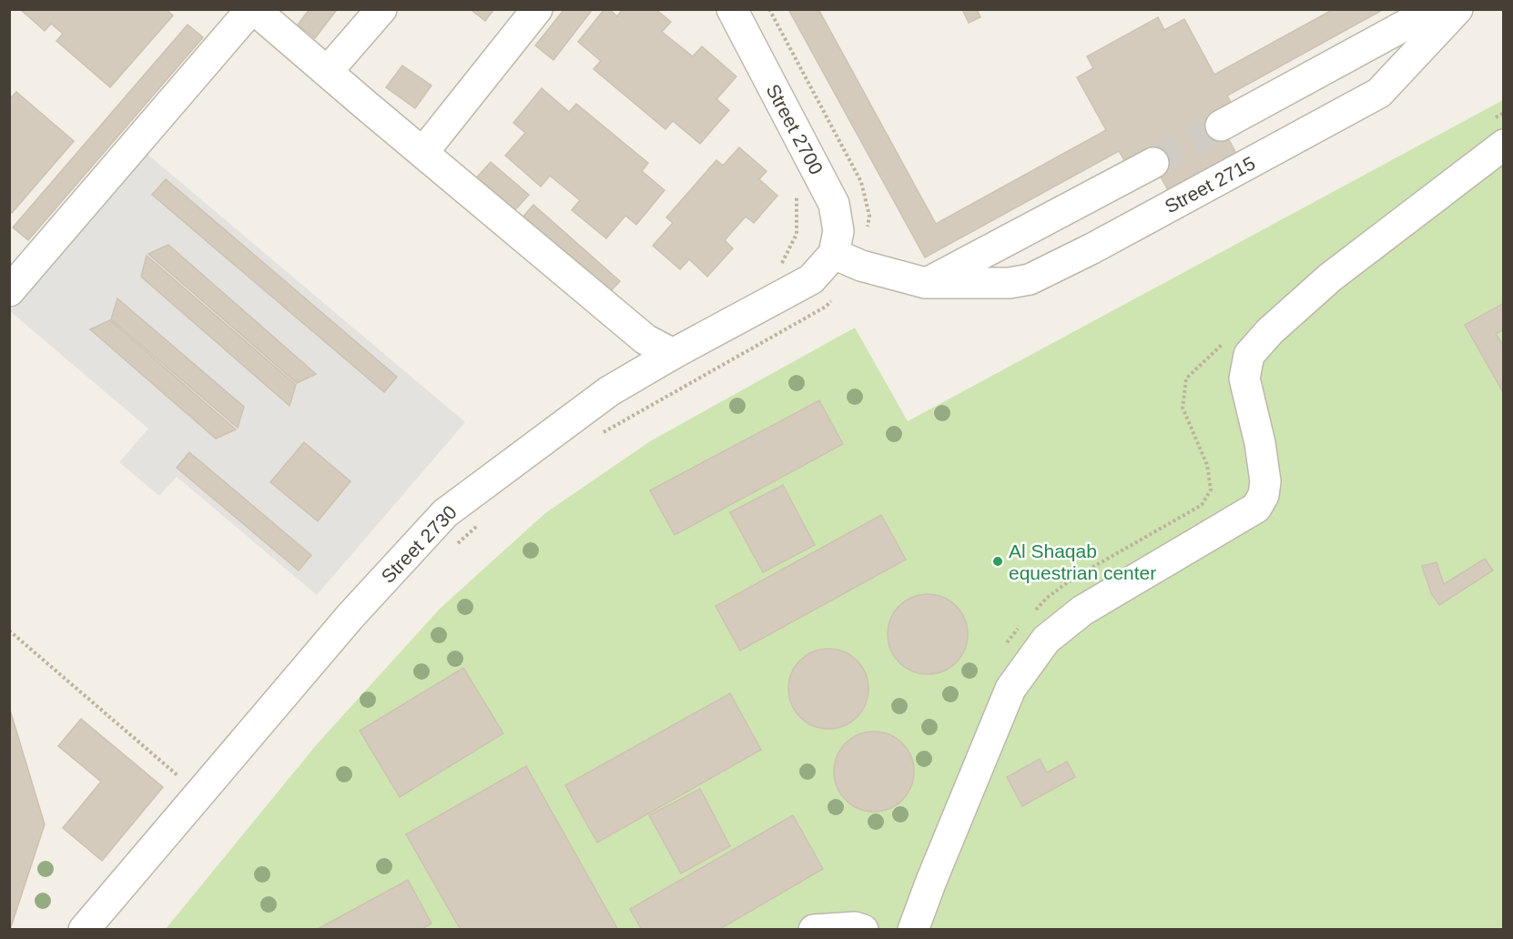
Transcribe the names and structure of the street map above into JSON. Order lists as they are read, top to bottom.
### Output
{
  "streets": {
    "street": ["Street 2700", "Street 2715", "Street 2730"]
  },
  "crossings": [
    ["Street 2700", "Street 2715"],
    ["Street 2700", "Street 2730"],
    ["Street 2715", "Street 2730"]
  ],
  "places": ["Al Shaqab equestrian center"]
}
